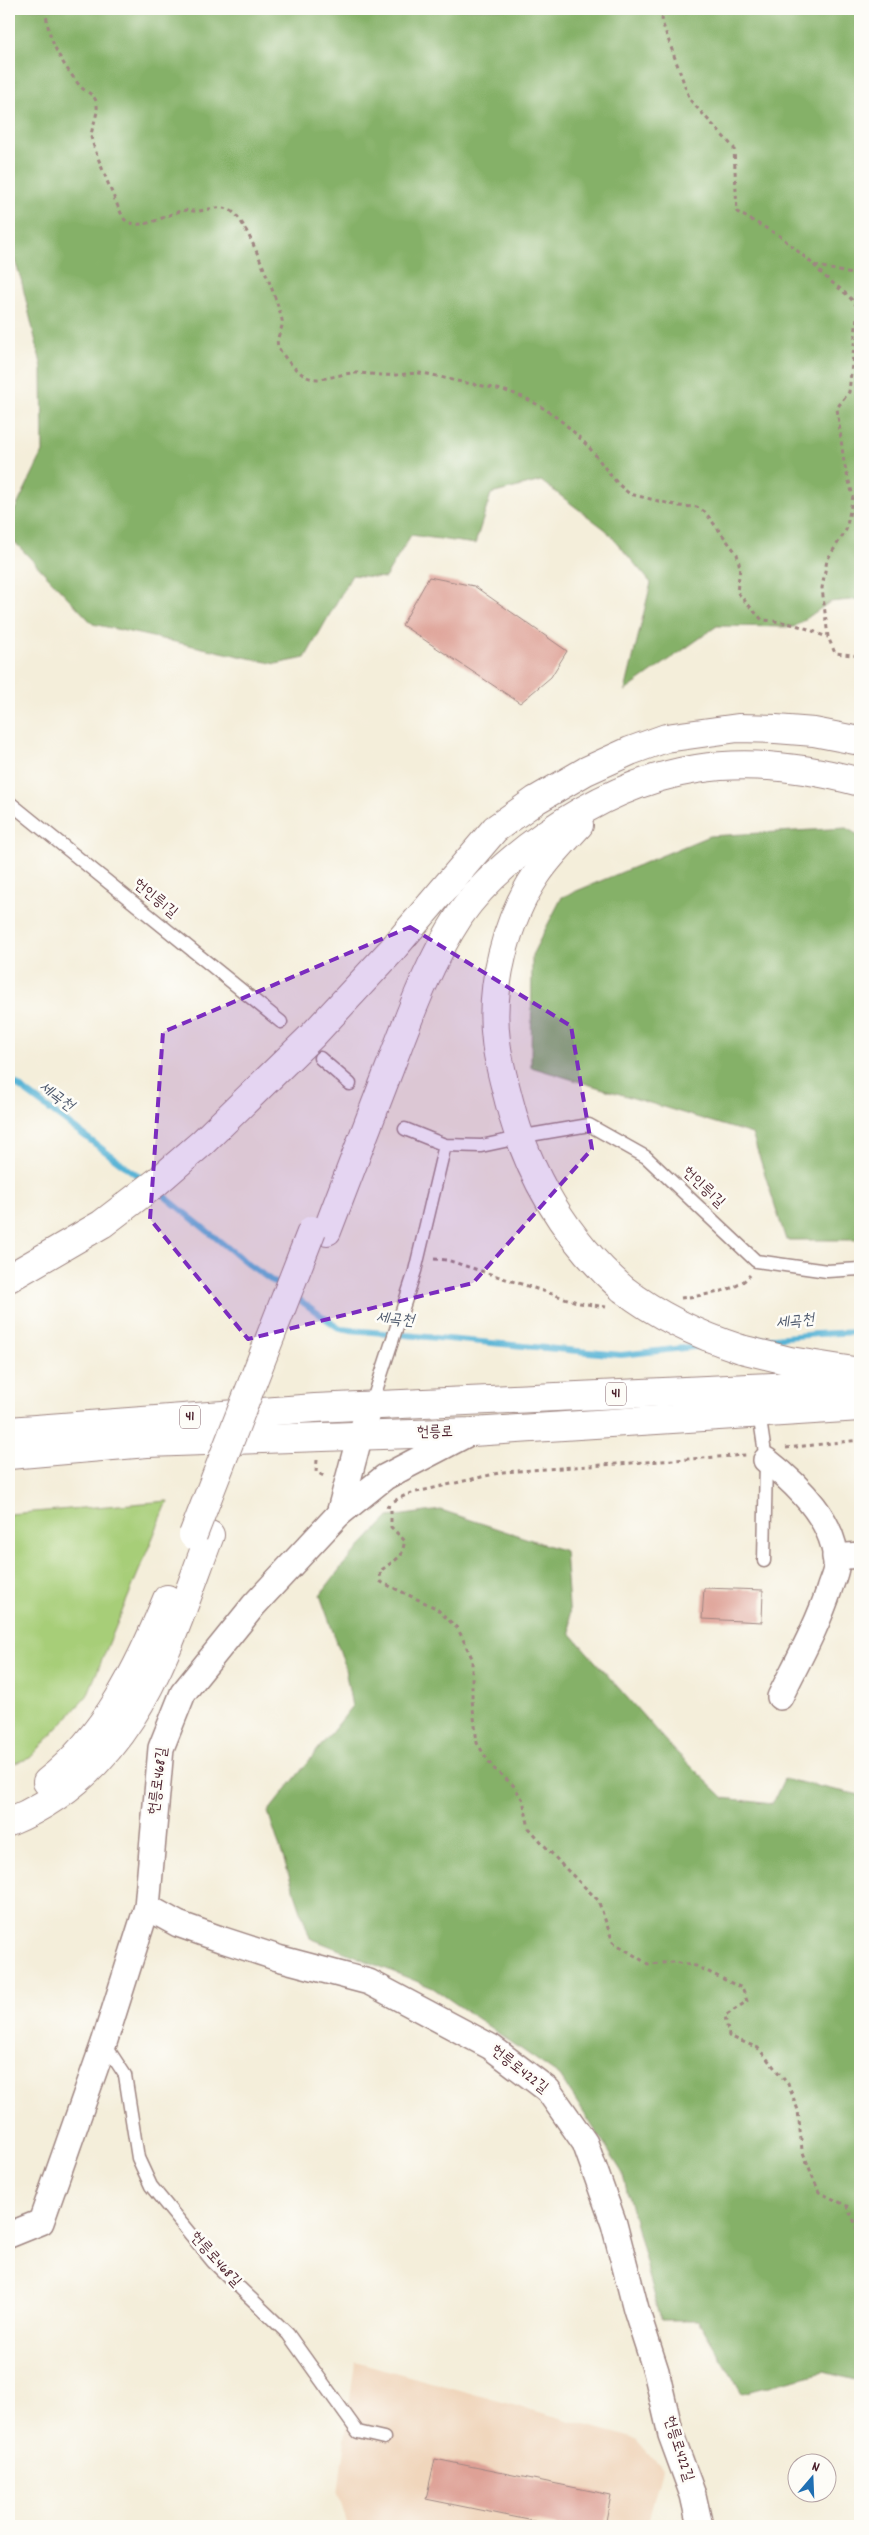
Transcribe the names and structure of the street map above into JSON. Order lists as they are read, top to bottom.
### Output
{
  "streets": {
    "main road": ["41", "헌릉로"],
    "street": ["헌릉로468길", "헌릉로422길"],
    "lane": ["헌인릉1길"]
  },
  "crossings": [
    ["헌릉로", "헌릉로468길"],
    ["헌릉로468길", "헌릉로422길"]
  ],
  "water": ["세곡천"],
  "north": "top"
}
